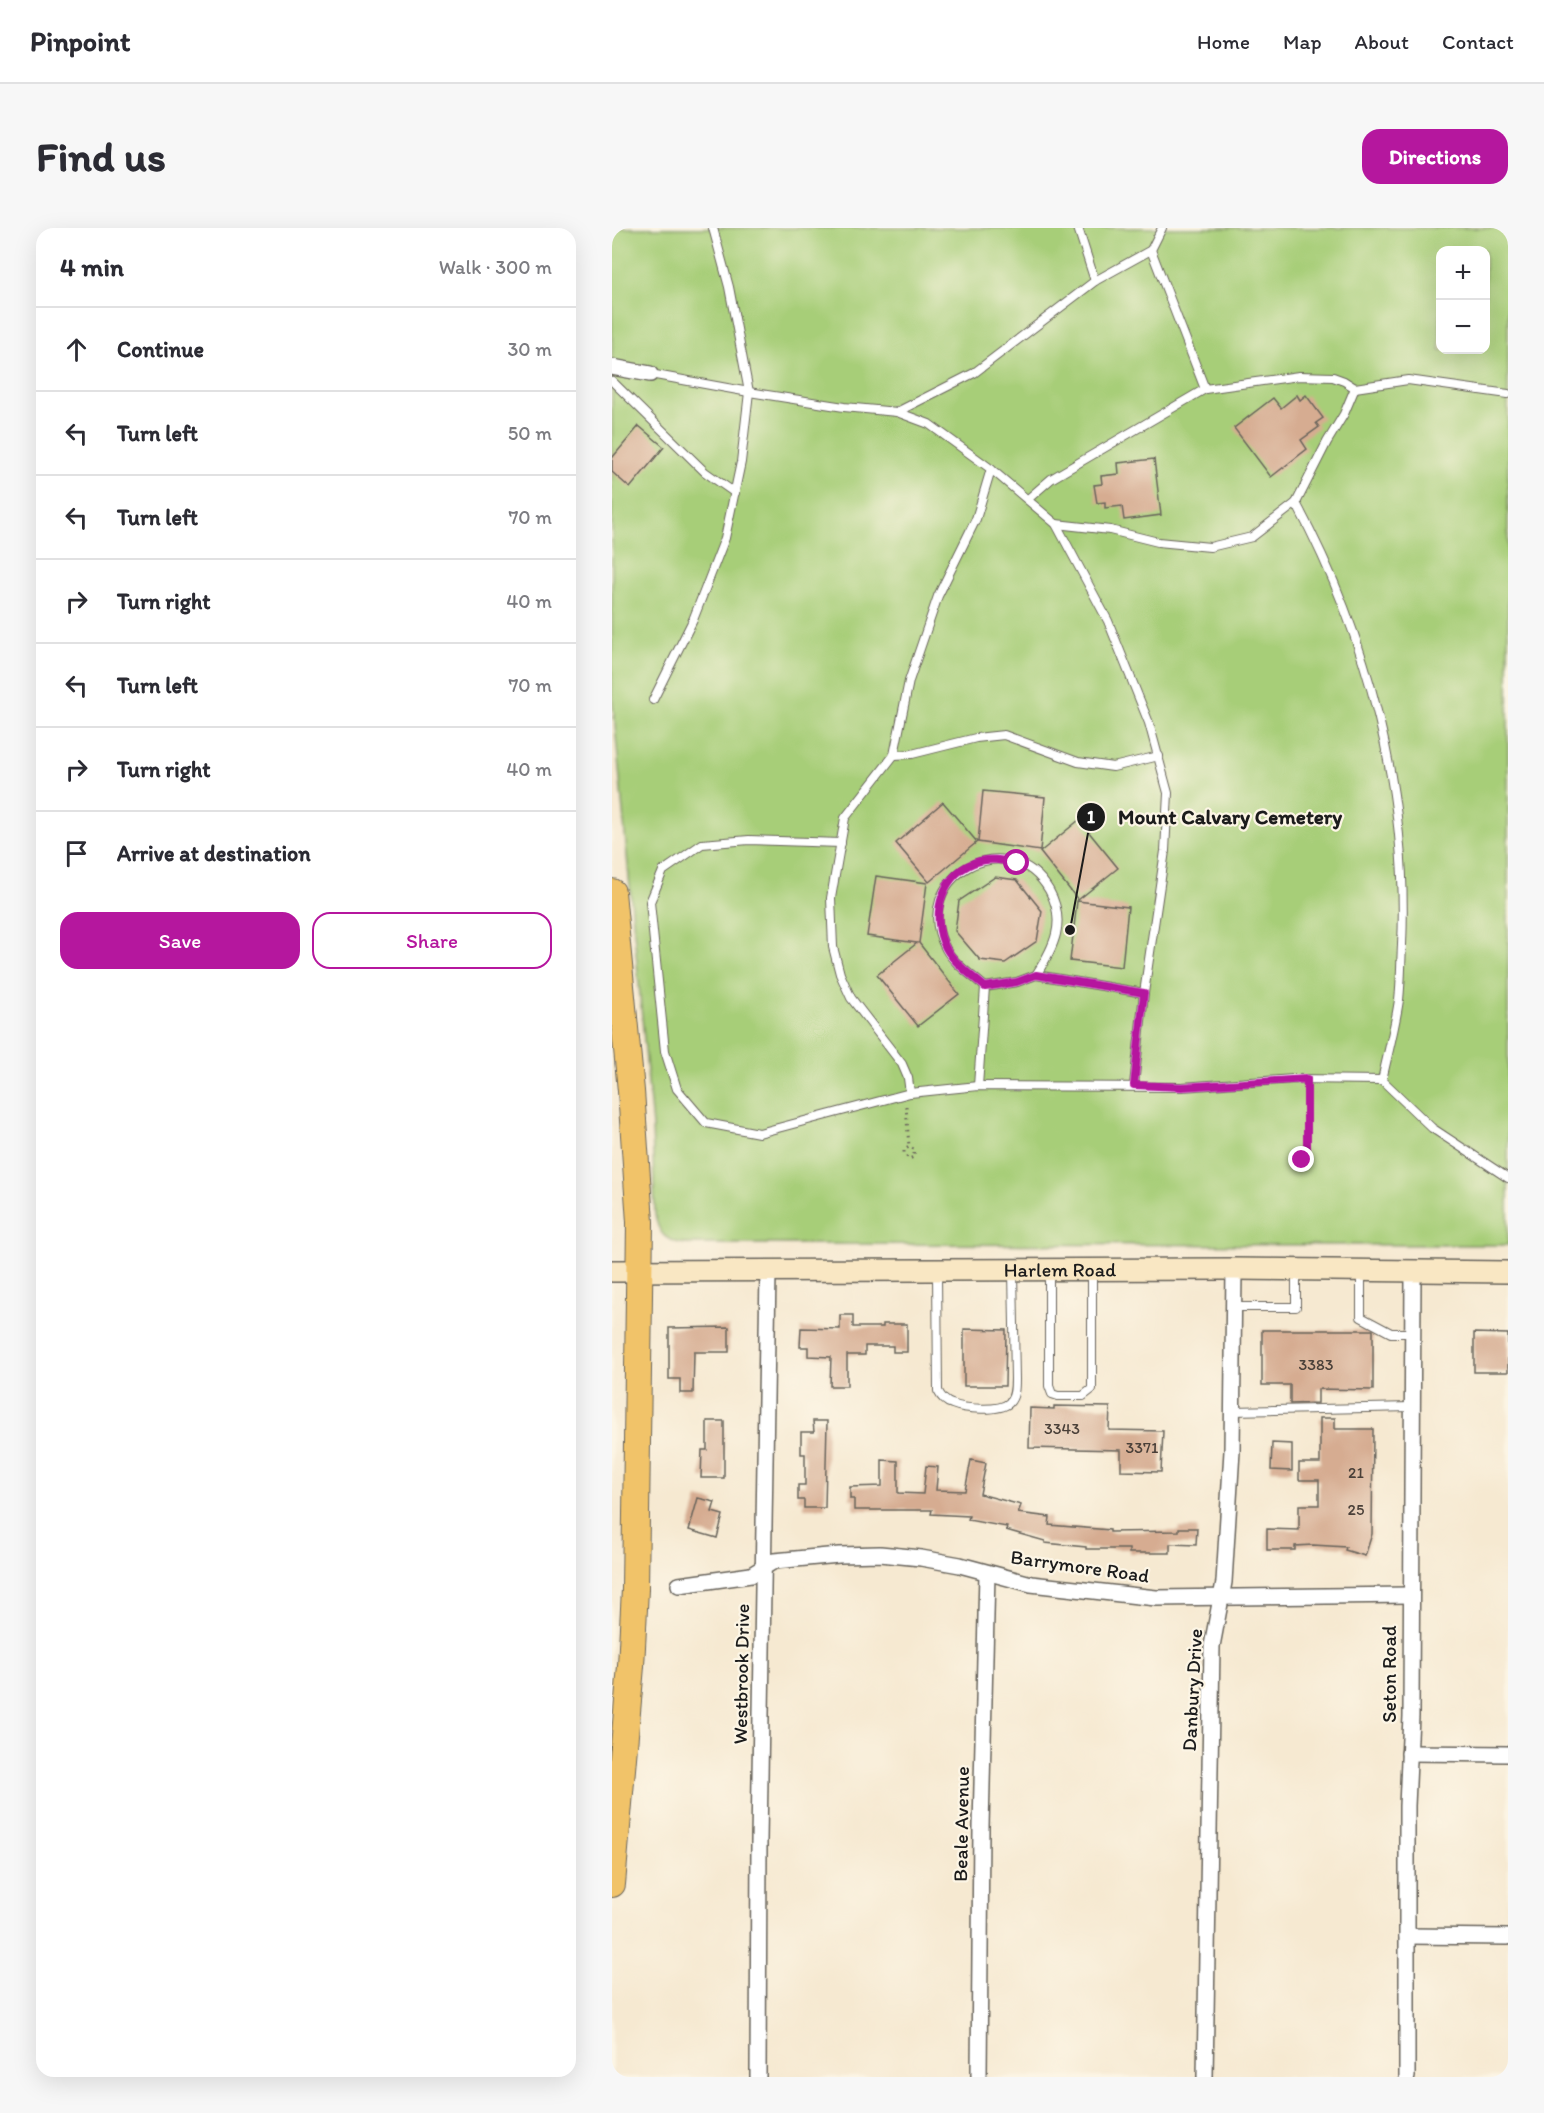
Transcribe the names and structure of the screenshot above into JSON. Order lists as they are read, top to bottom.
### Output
{
  "streets": {
    "main road": ["Harlem Road"],
    "street": [
      "Barrymore Road",
      "Westbrook Drive",
      "Seton Road",
      "Danbury Drive",
      "Beale Avenue"
    ]
  },
  "crossings": [
    ["Harlem Road", "Westbrook Drive"],
    ["Harlem Road", "Seton Road"],
    ["Harlem Road", "Danbury Drive"],
    ["Barrymore Road", "Westbrook Drive"],
    ["Barrymore Road", "Seton Road"],
    ["Barrymore Road", "Danbury Drive"],
    ["Barrymore Road", "Beale Avenue"]
  ],
  "places": ["Mount Calvary Cemetery"],
  "house_numbers": [
    "3383",
    "3343",
    "3371",
    "21",
    "25"
  ],
  "page": {
    "header": "Pinpoint",
    "nav": [
      "Home",
      "Map",
      "About",
      "Contact"
    ],
    "buttons": [
      "Directions",
      ["Save", "Share"]
    ],
    "title": "Find us",
    "heading": ["4 min", "Walk · 300 m"],
    "map_buttons": ["+", "−"],
    "list": [
      ["Continue", "30 m"],
      ["Turn left", "50 m"],
      ["Turn left", "70 m"],
      ["Turn right", "40 m"],
      ["Turn left", "70 m"],
      ["Turn right", "40 m"],
      "Arrive at destination"
    ]
  }
}
